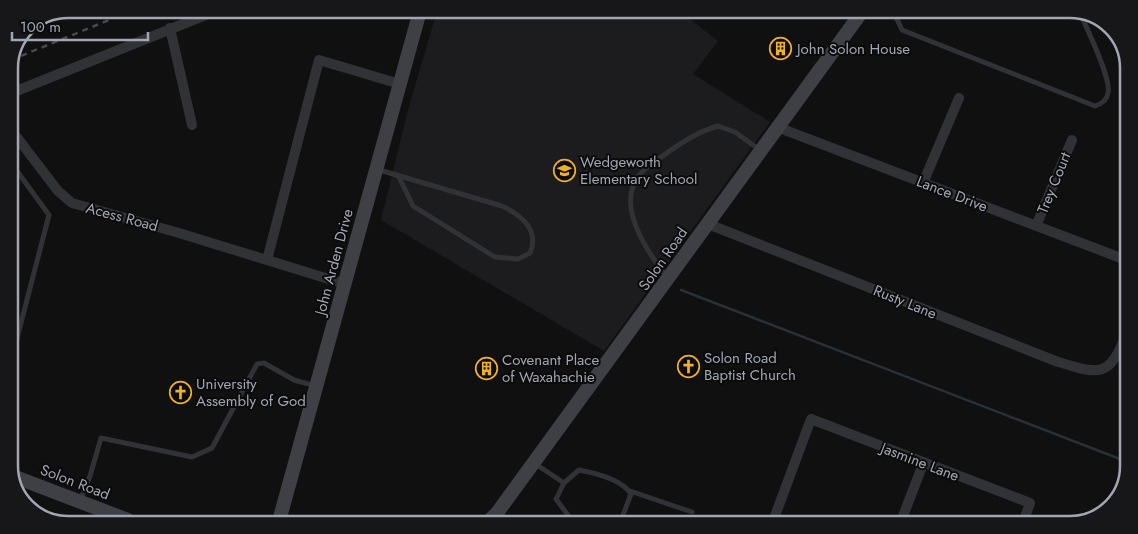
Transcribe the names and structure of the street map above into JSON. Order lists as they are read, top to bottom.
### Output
{
  "streets": {
    "main road": ["Solon Road", "John Arden Drive"],
    "street": [
      "Trey Court",
      "Lance Drive",
      "Acess Road",
      "Rusty Lane",
      "Jasmine Lane"
    ]
  },
  "crossings": [
    ["Trey Court", "Lance Drive"],
    ["Lance Drive", "Solon Road"],
    ["Acess Road", "John Arden Drive"],
    ["Solon Road", "Rusty Lane"]
  ],
  "places": {
    "building": ["John Solon House", "Covenant Place of Waxahachie"],
    "school or university": ["Wedgeworth Elementary School"],
    "church": ["Solon Road Baptist Church", "University Assembly of God"]
  },
  "scale_bar": "100 m"
}
